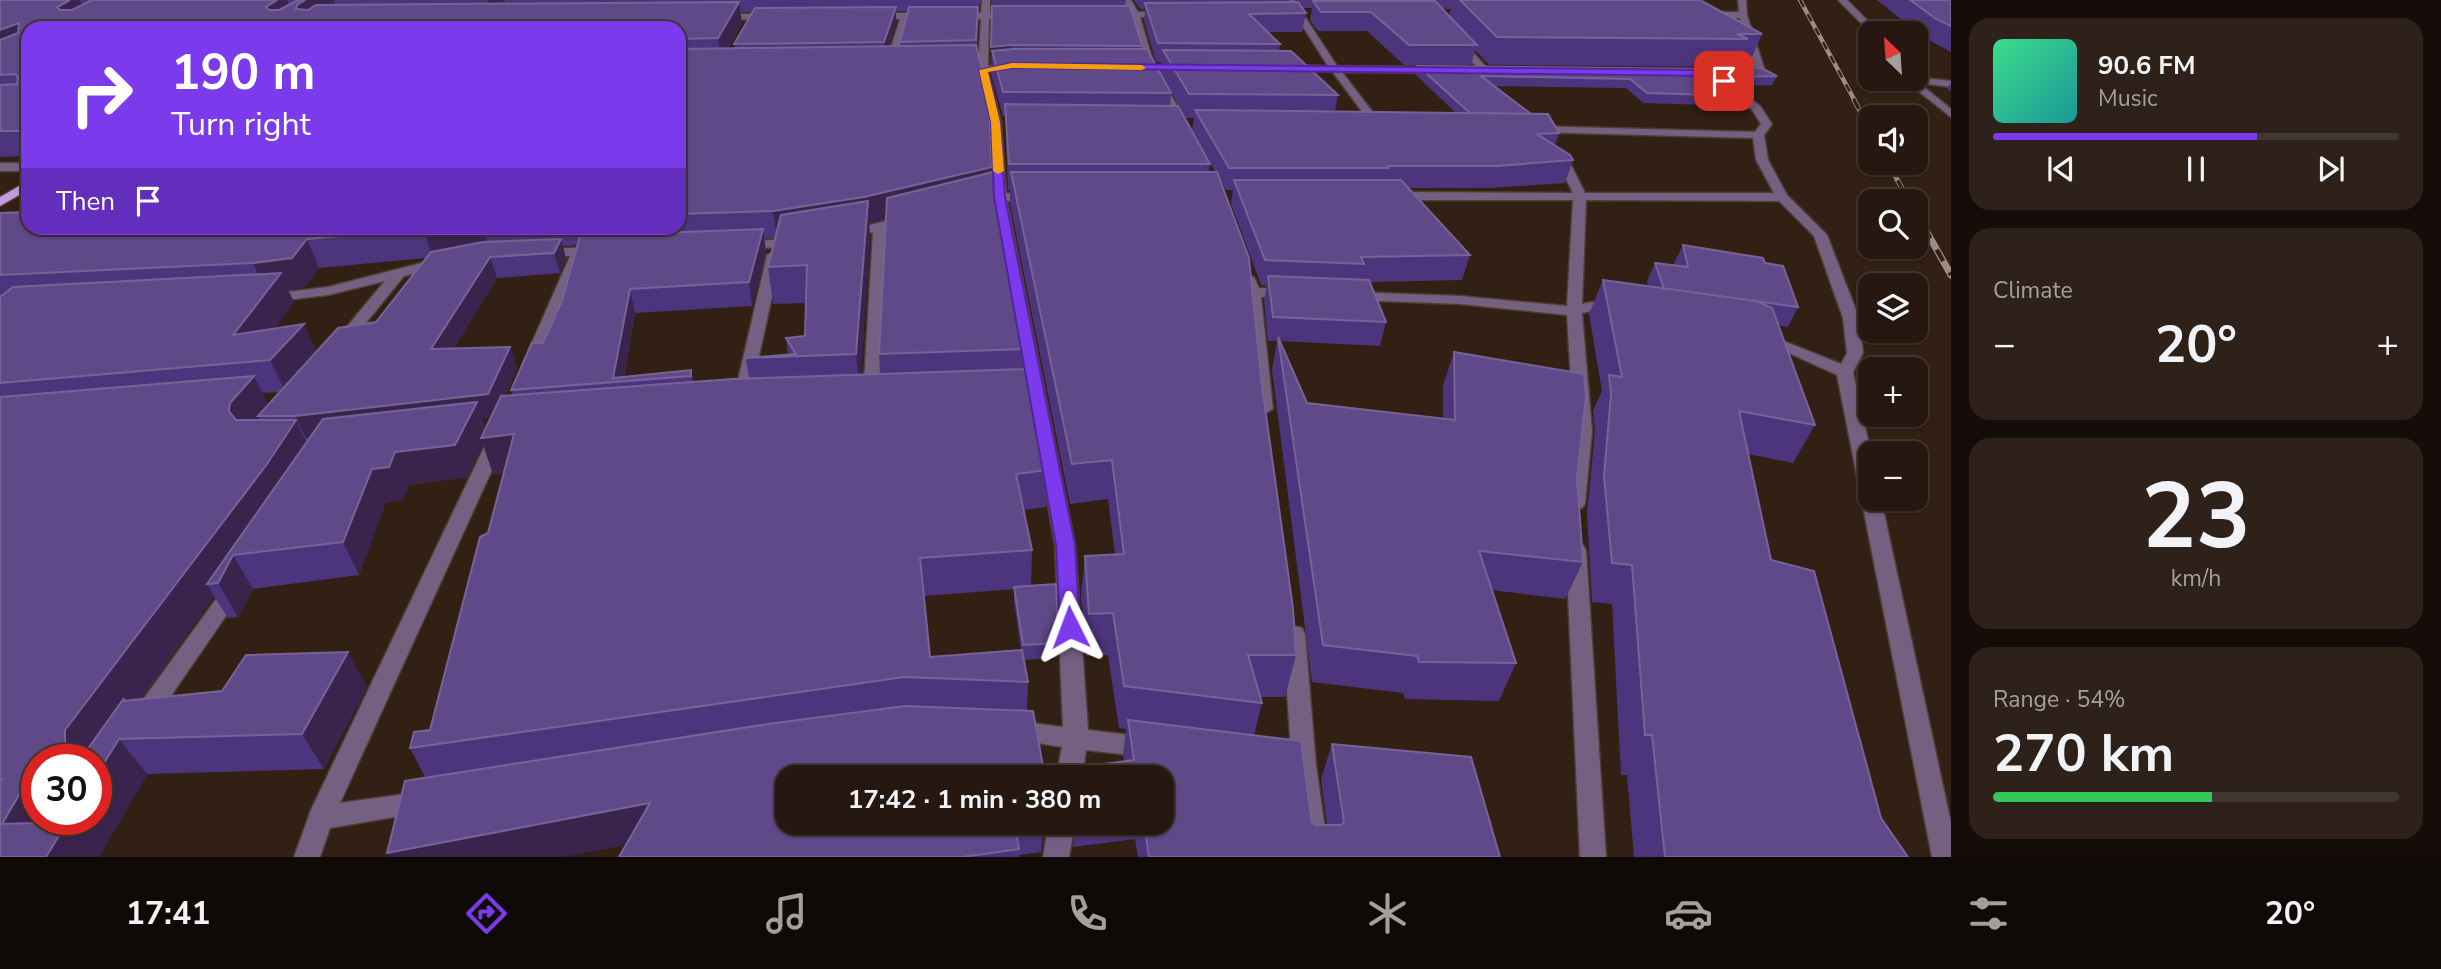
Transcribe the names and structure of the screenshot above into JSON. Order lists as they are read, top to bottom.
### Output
{
  "north": "top left",
  "page": {
    "map_buttons": ["+", "−"],
    "turn": ["190 m", "Turn right"],
    "song": ["90.6 FM", "Music"],
    "then": "Then",
    "tile": [
      "Climate",
      ["23", "km/h"],
      ["Range · 54%", "270 km"]
    ],
    "heat": ["−", "20°", "+"],
    "limit": "30",
    "trip": "17:42 · 1 min · 380 m",
    "tabs": ["17:41", "20°"]
  }
}
